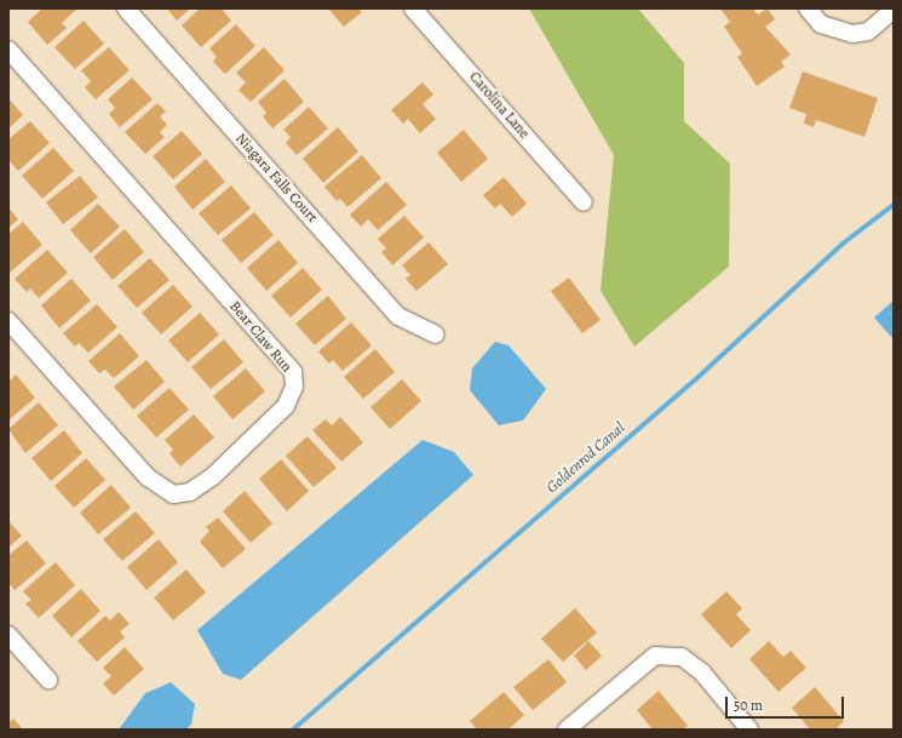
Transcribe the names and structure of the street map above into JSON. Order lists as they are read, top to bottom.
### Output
{
  "streets": {
    "street": ["Carolina Lane", "Niagara Falls Court", "Bear Claw Run"]
  },
  "water": ["Goldenrod Canal"],
  "scale_bar": "50 m"
}
